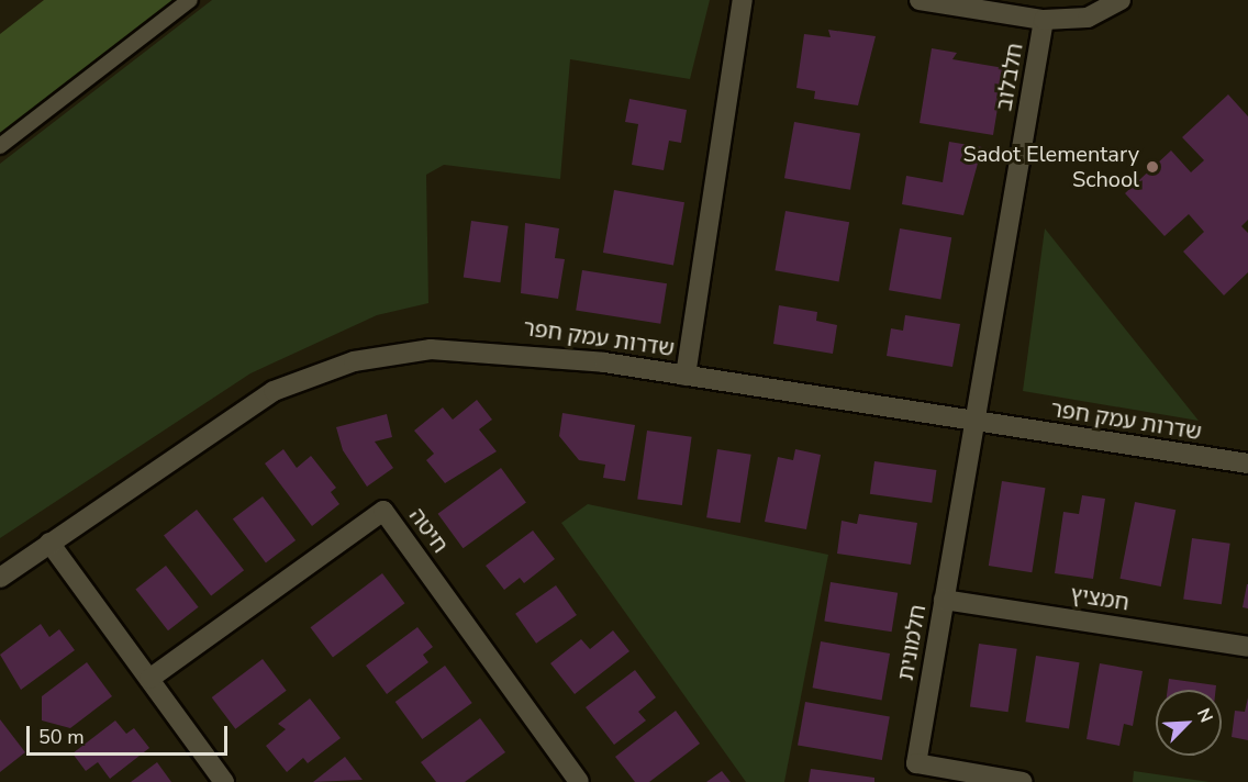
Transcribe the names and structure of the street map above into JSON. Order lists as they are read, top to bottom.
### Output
{
  "streets": {
    "street": [
      "חלבלוב",
      "שדרות עמק חפר",
      "חיטה",
      "חמציץ",
      "חלמונית"
    ]
  },
  "crossings": [
    ["חלבלוב", "שדרות עמק חפר"],
    ["חלבלוב", "חלמונית"],
    ["שדרות עמק חפר", "חלמונית"],
    ["חמציץ", "חלמונית"]
  ],
  "places": ["Sadot Elementary School"],
  "scale_bar": "50 m",
  "north": "top right"
}
